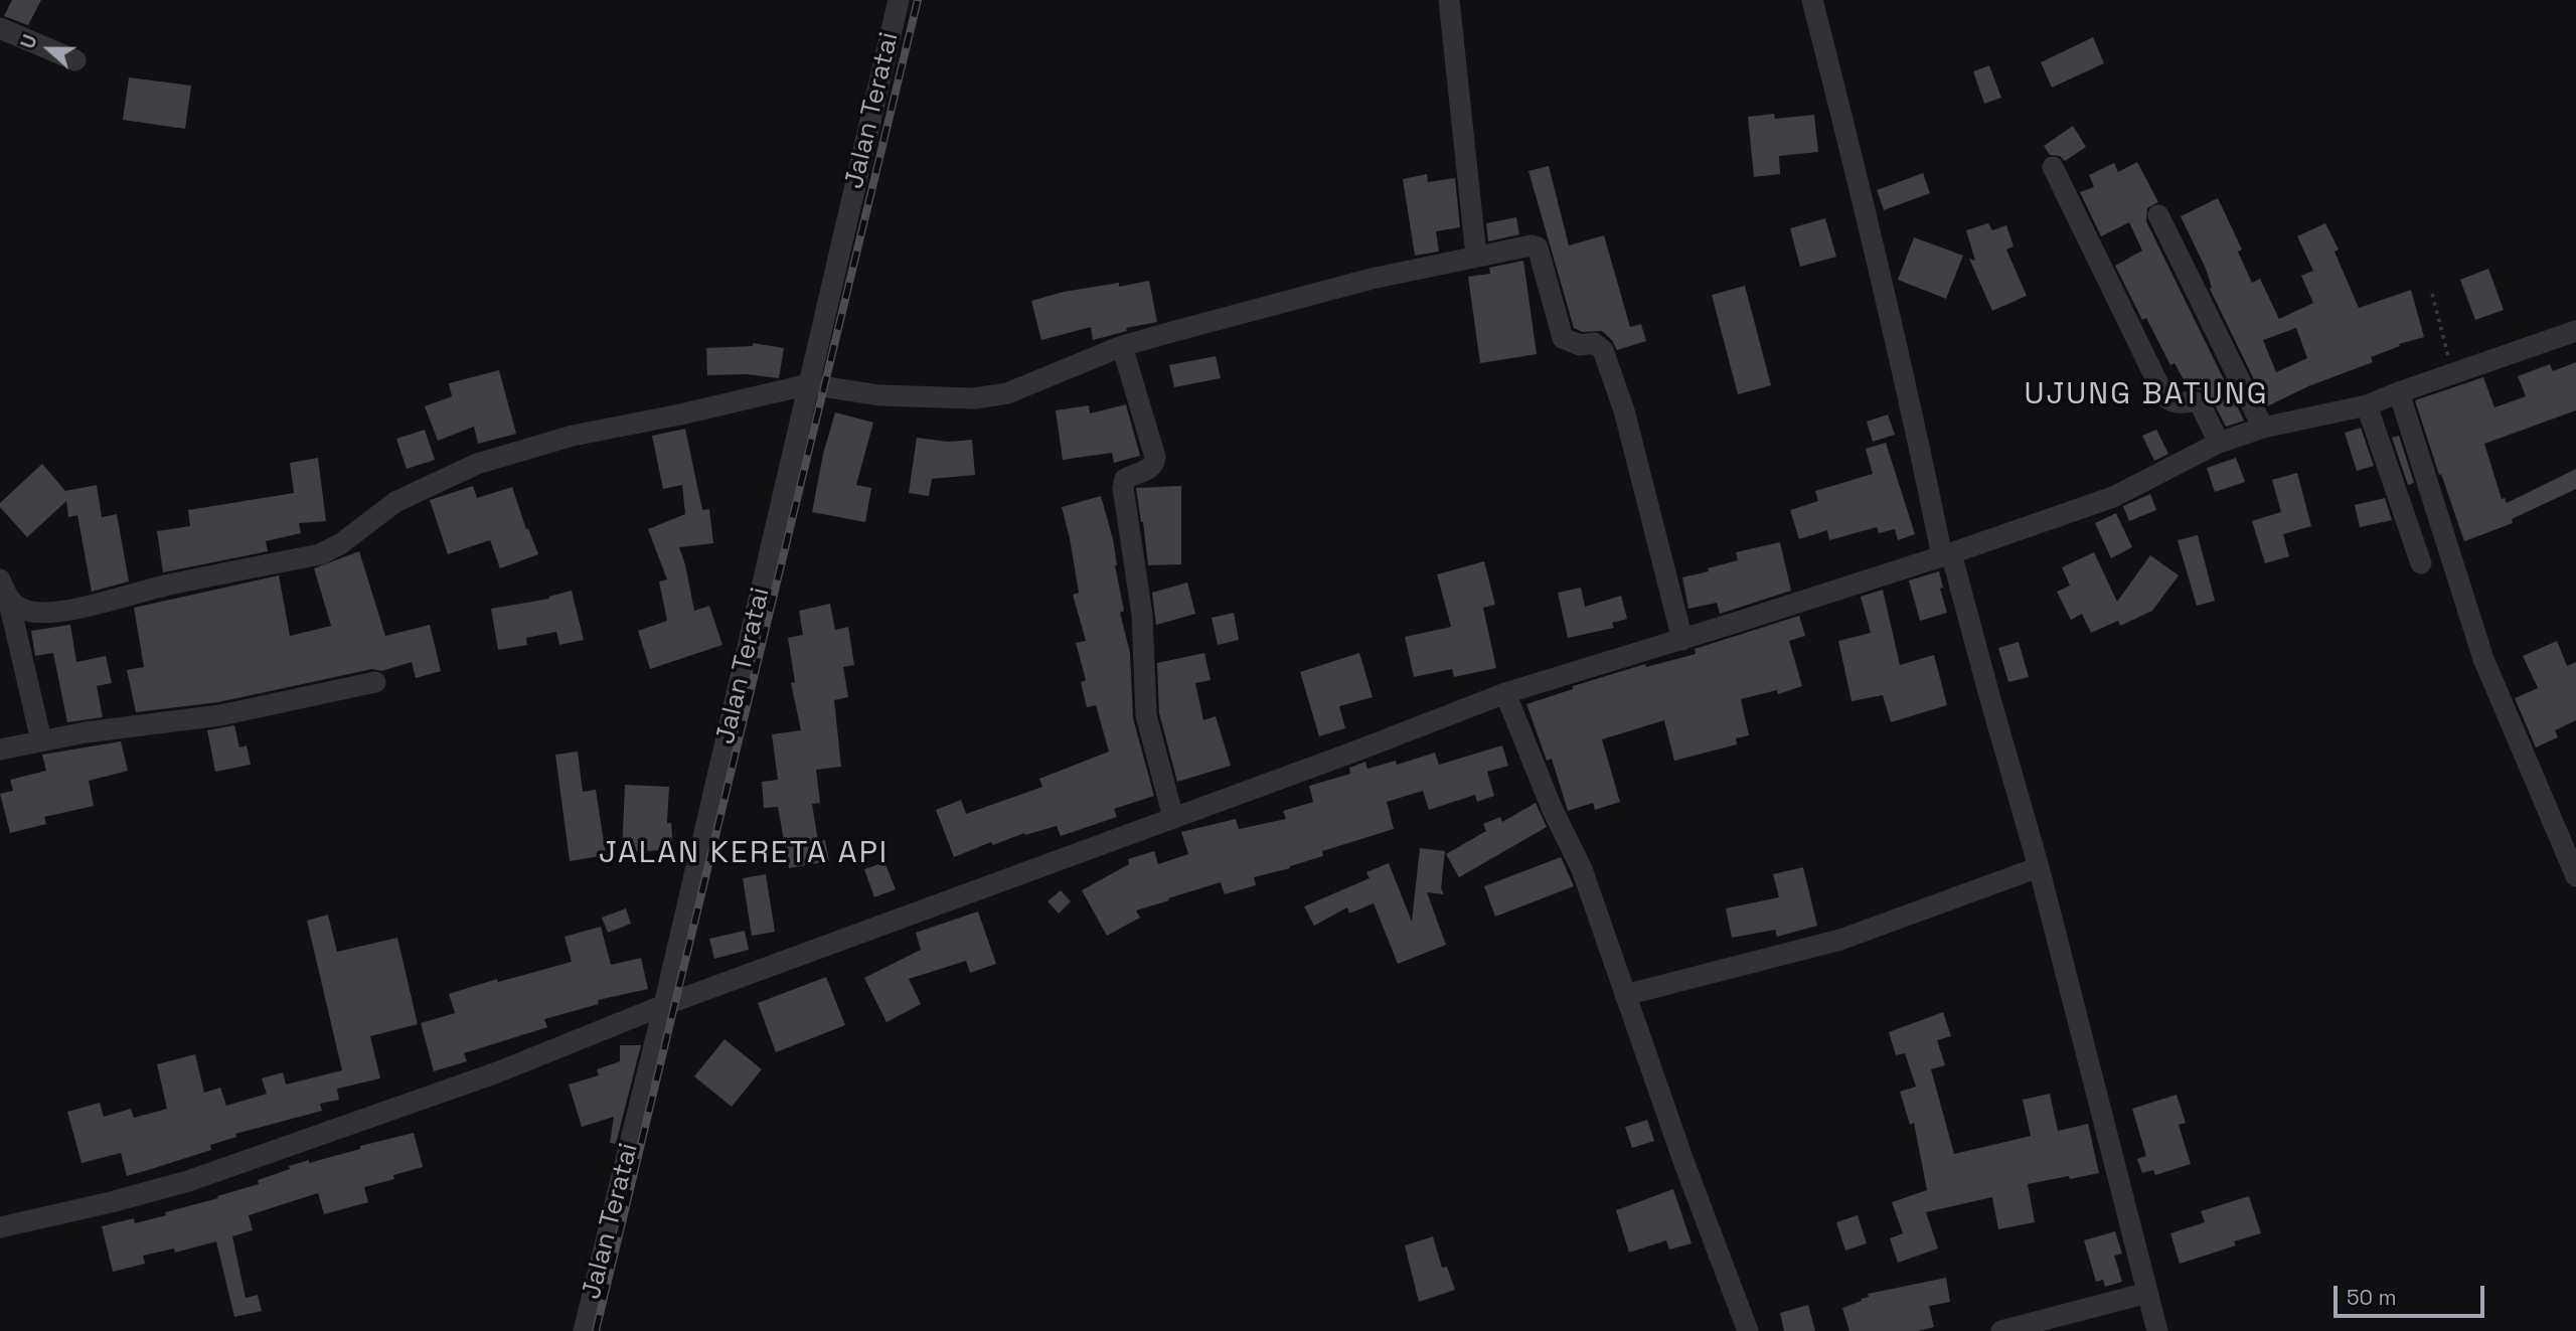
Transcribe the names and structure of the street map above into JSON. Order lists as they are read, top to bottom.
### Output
{
  "streets": {
    "street": ["Jalan Teratai"]
  },
  "districts": ["UJUNG BATUNG", "JALAN KERETA API"],
  "scale_bar": "50 m",
  "north": "left"
}
